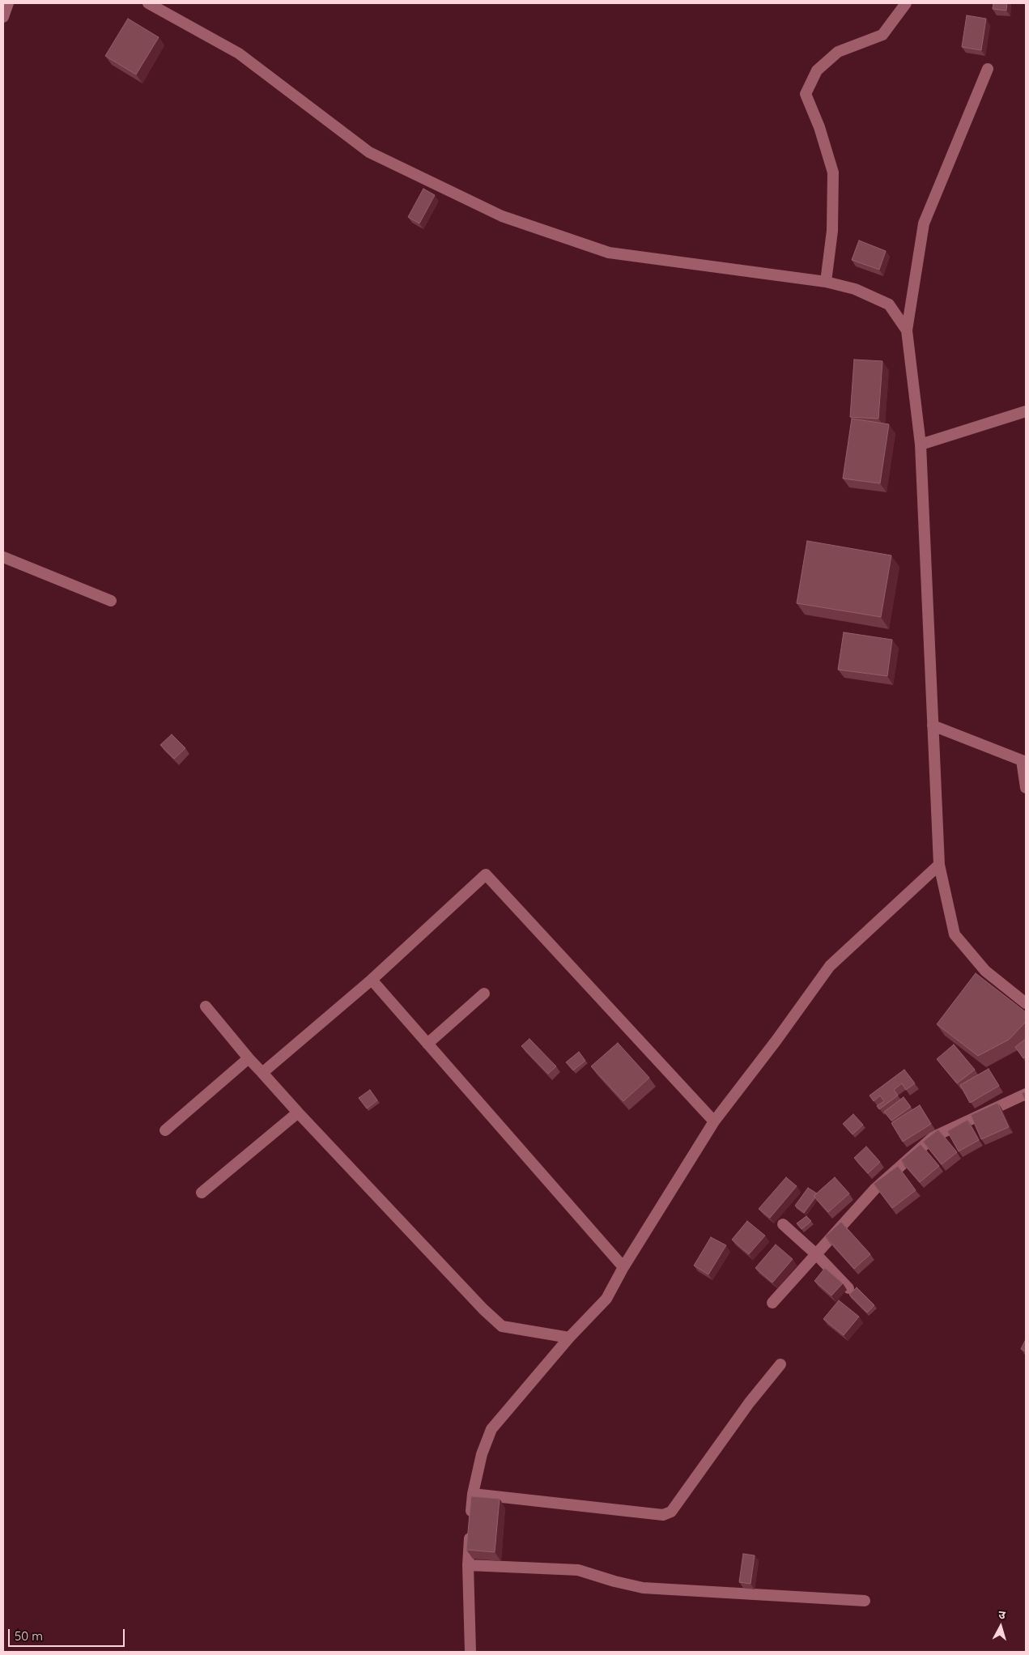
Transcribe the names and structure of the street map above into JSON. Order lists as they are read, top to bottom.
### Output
{
  "scale_bar": "50 m",
  "north": "top"
}
